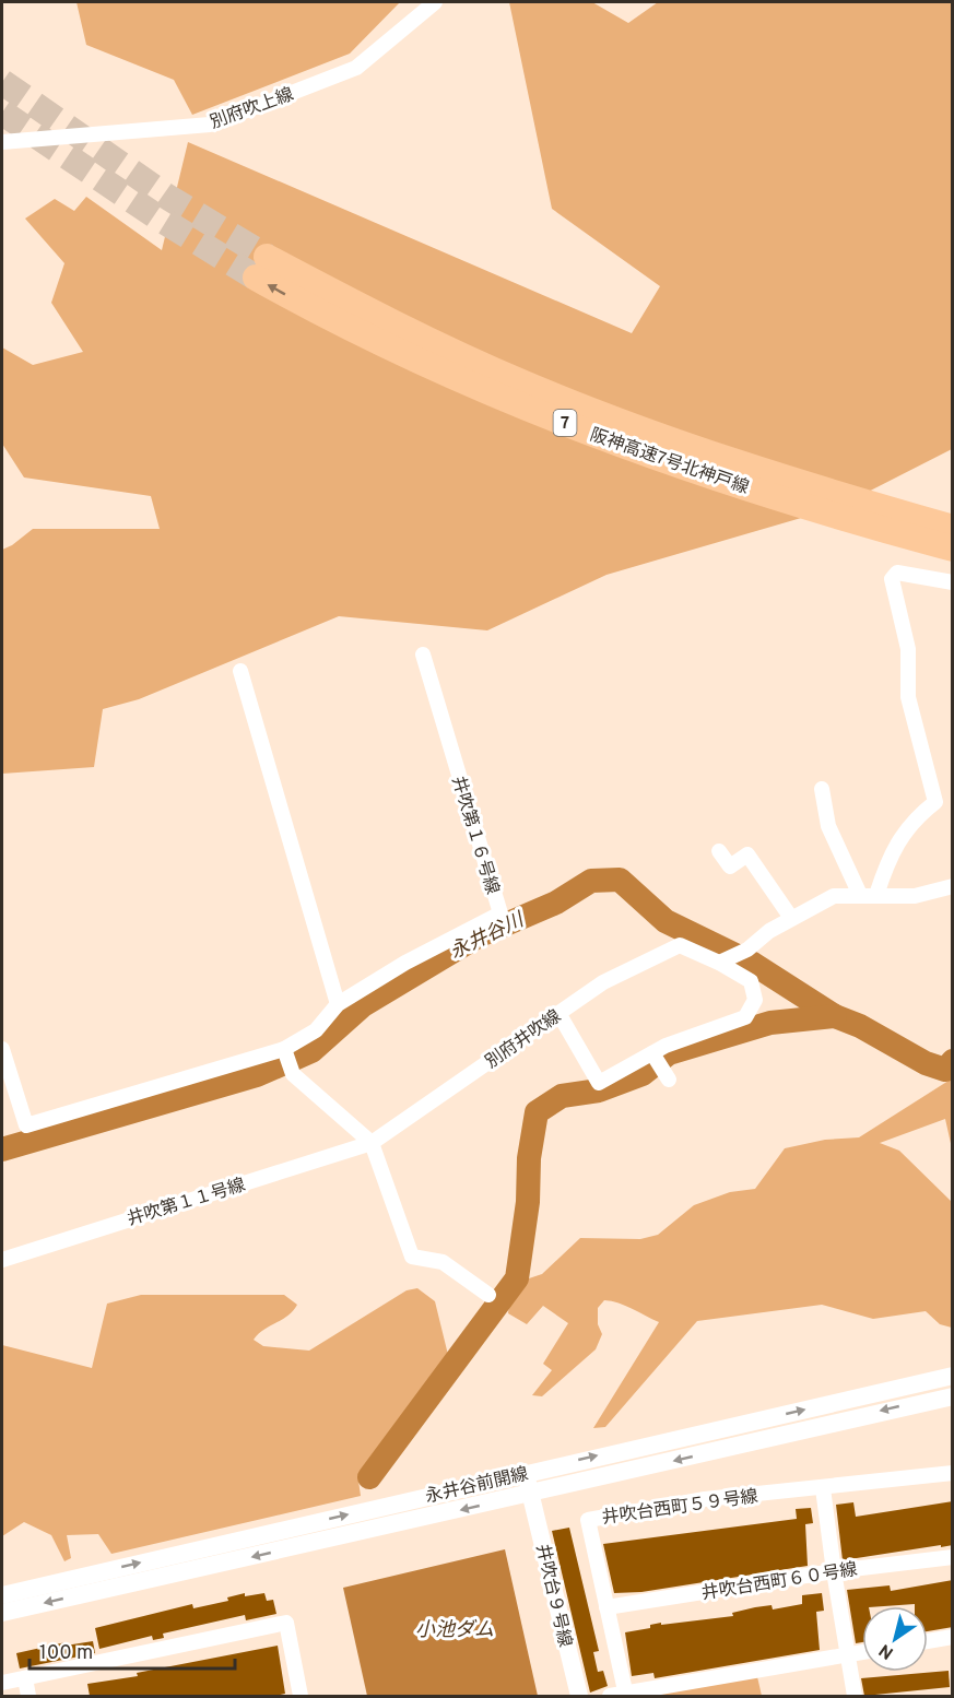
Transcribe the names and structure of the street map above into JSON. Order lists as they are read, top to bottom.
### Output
{
  "streets": {
    "highway": ["7", "阪神高速7号北神戸線"],
    "street": [
      "別府吹上線",
      "井吹第１６号線",
      "別府井吹線",
      "井吹第１１号線",
      "永井谷前開線",
      "井吹台西町５９号線",
      "井吹台西町６０号線",
      "井吹台９号線"
    ]
  },
  "crossings": [
    ["別府井吹線", "井吹第１１号線"],
    ["永井谷前開線", "井吹台９号線"],
    ["井吹台西町５９号線", "井吹台西町６０号線"]
  ],
  "water": ["永井谷川", "小池ダム"],
  "scale_bar": "100 m",
  "north": "bottom left"
}
